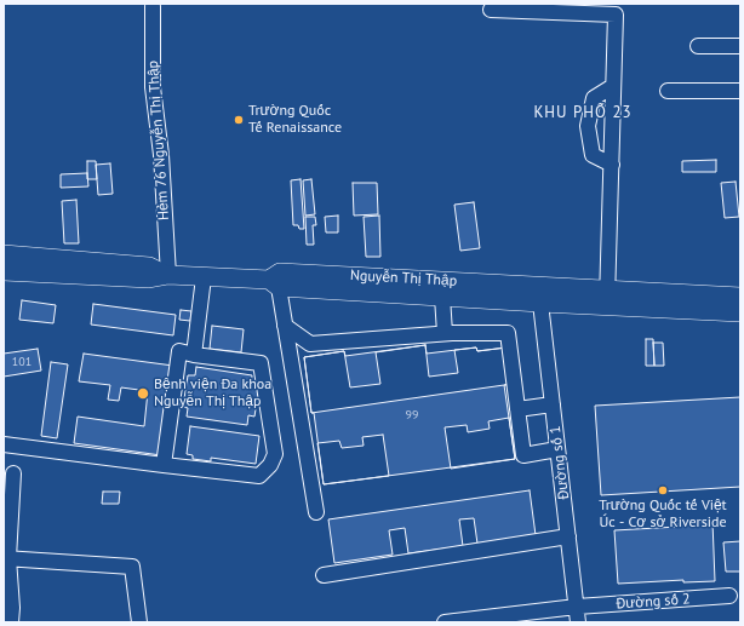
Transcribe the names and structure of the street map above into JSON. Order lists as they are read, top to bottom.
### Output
{
  "streets": {
    "main road": ["Nguyễn Thị Thập"],
    "street": ["Hẻm 76 Nguyễn Thị Thập", "Đường số 1", "Đường số 2"]
  },
  "crossings": [
    ["Hẻm 76 Nguyễn Thị Thập", "Nguyễn Thị Thập"],
    ["Nguyễn Thị Thập", "Đường số 1"],
    ["Đường số 1", "Đường số 2"]
  ],
  "districts": ["KHU PHỐ 23"],
  "places": ["Trường Quốc Tế Renaissance", "Bệnh viện Đa khoa Nguyễn Thị Thập", "Trường Quốc tế Việt Úc - Cơ sở Riverside"],
  "house_numbers": ["101", "99"]
}
